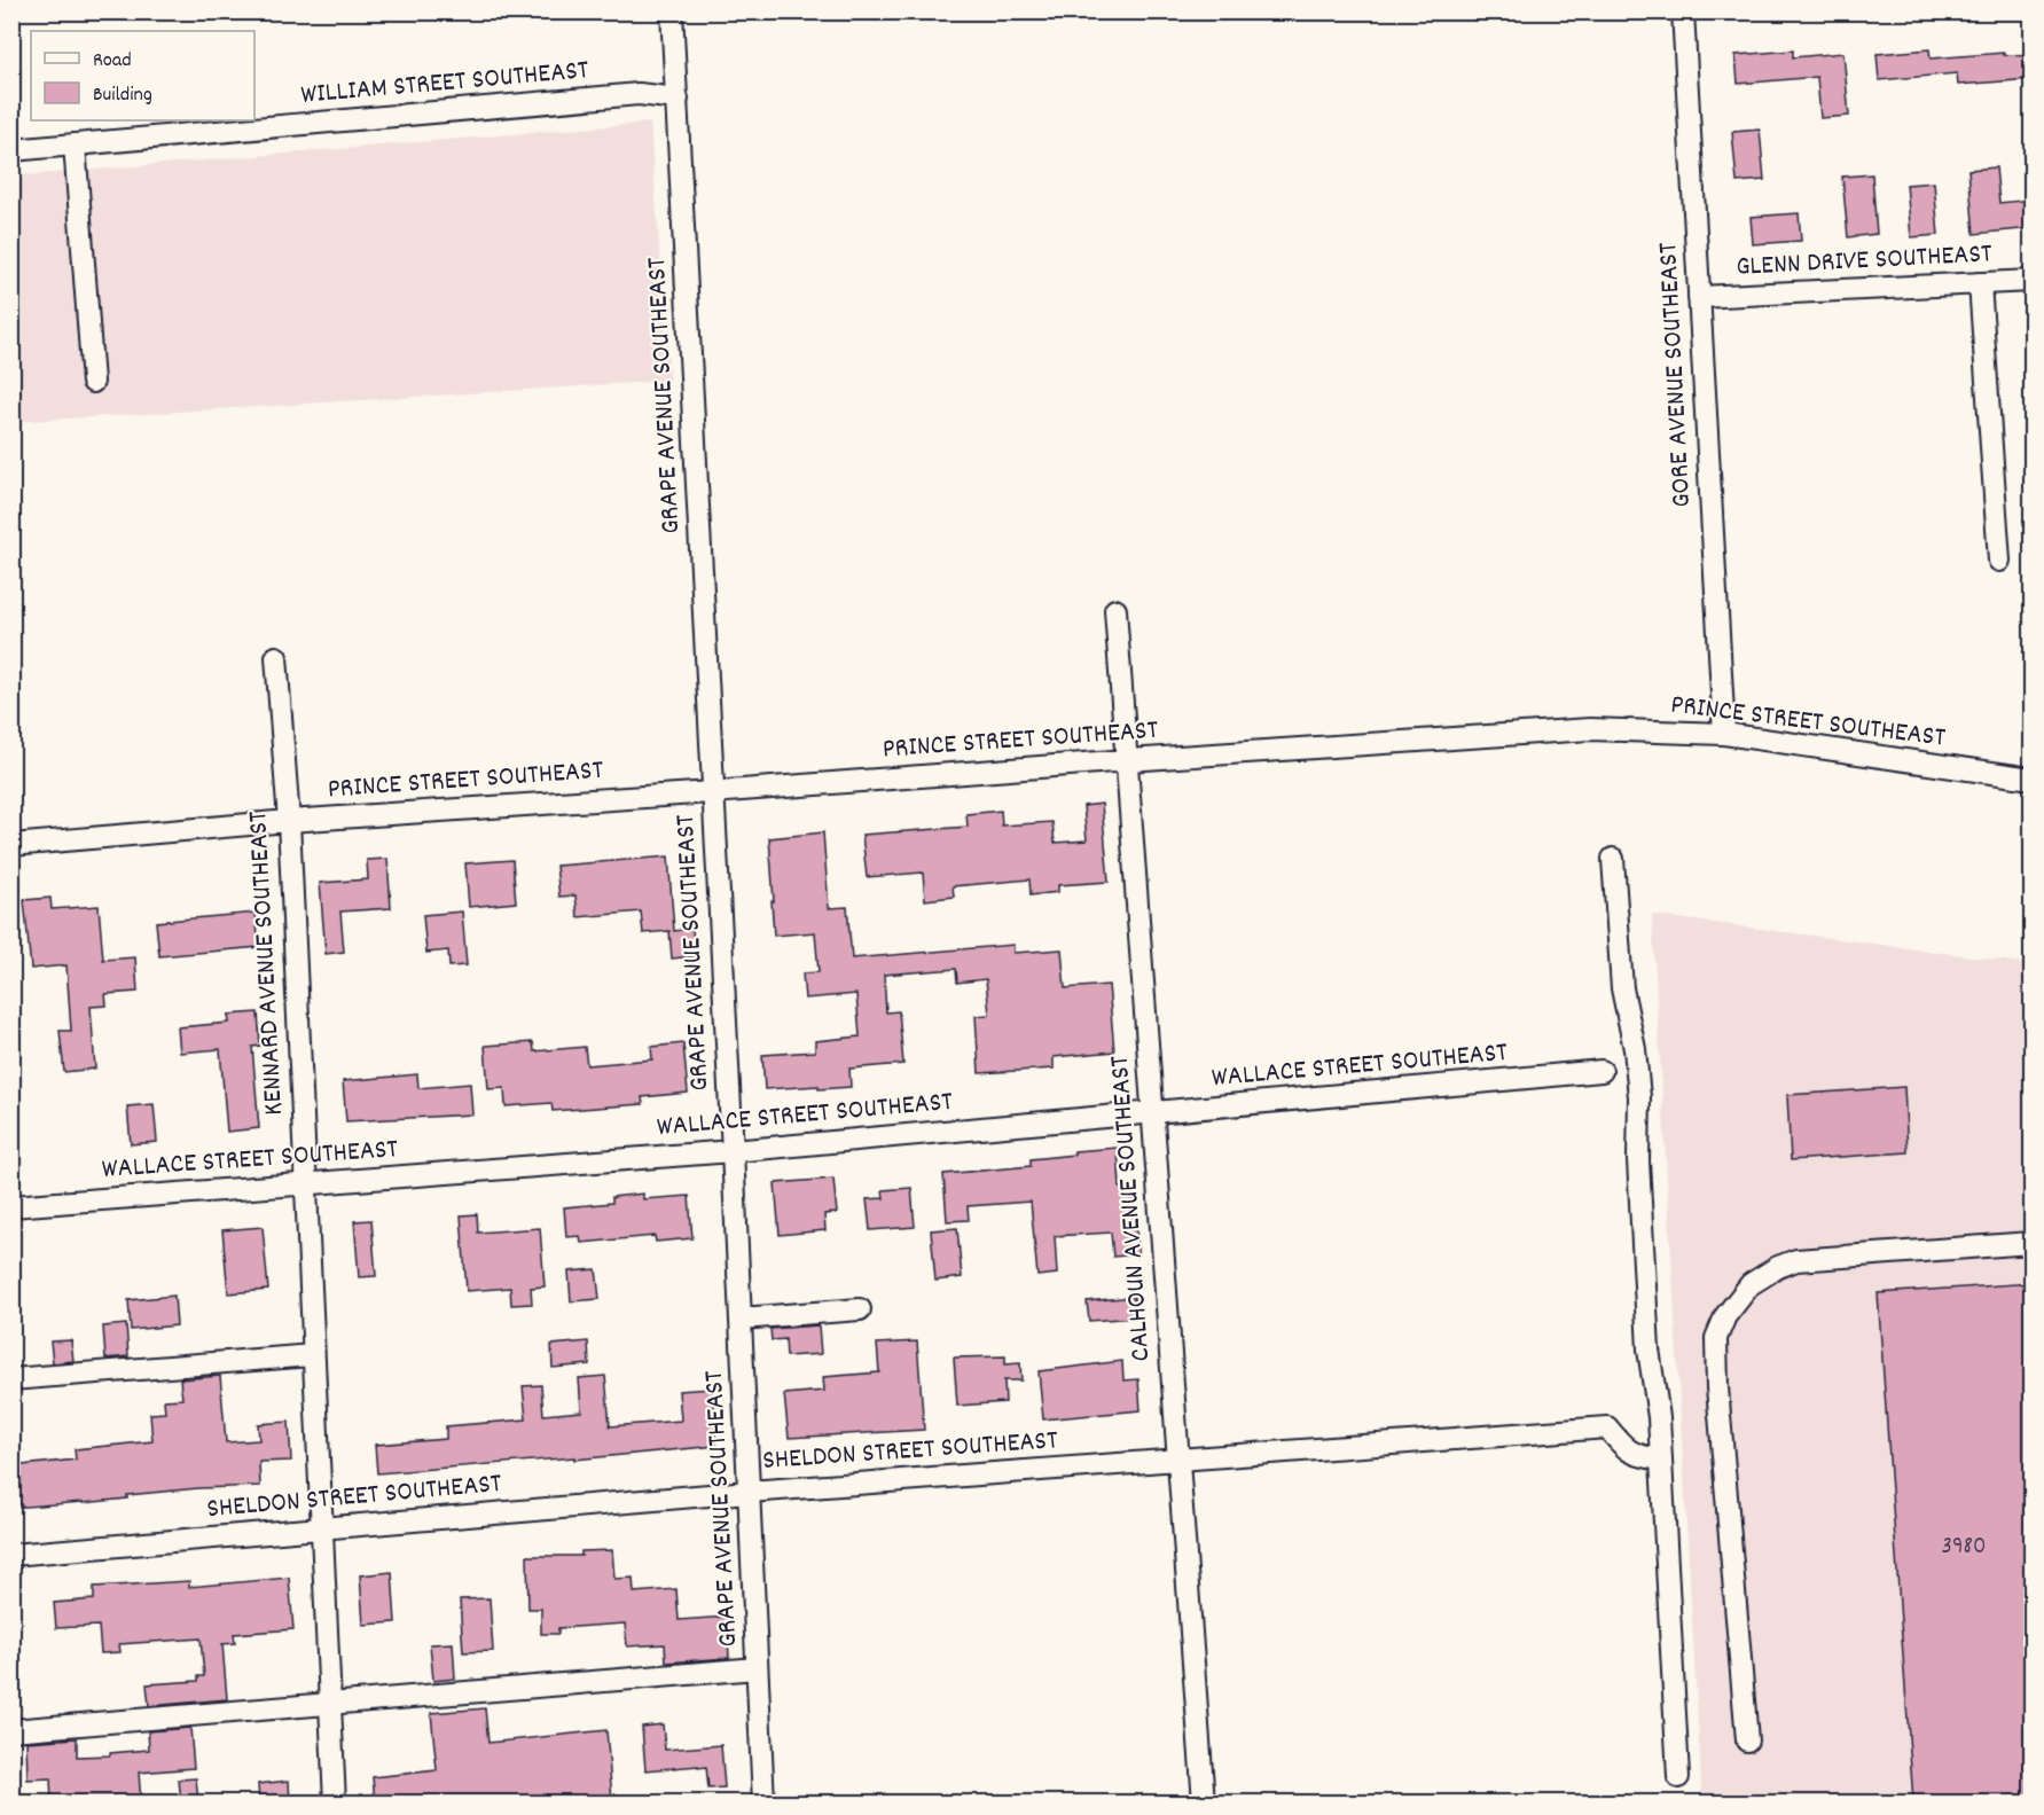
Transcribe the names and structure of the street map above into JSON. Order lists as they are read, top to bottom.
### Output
{
  "streets": {
    "street": [
      "WILLIAM STREET SOUTHEAST",
      "GLENN DRIVE SOUTHEAST",
      "GORE AVENUE SOUTHEAST",
      "GRAPE AVENUE SOUTHEAST",
      "PRINCE STREET SOUTHEAST",
      "KENNARD AVENUE SOUTHEAST",
      "WALLACE STREET SOUTHEAST",
      "CALHOUN AVENUE SOUTHEAST",
      "SHELDON STREET SOUTHEAST"
    ]
  },
  "crossings": [
    ["WILLIAM STREET SOUTHEAST", "GRAPE AVENUE SOUTHEAST"],
    ["GLENN DRIVE SOUTHEAST", "GORE AVENUE SOUTHEAST"],
    ["GORE AVENUE SOUTHEAST", "PRINCE STREET SOUTHEAST"],
    ["GRAPE AVENUE SOUTHEAST", "PRINCE STREET SOUTHEAST"],
    ["GRAPE AVENUE SOUTHEAST", "WALLACE STREET SOUTHEAST"],
    ["GRAPE AVENUE SOUTHEAST", "SHELDON STREET SOUTHEAST"],
    ["PRINCE STREET SOUTHEAST", "KENNARD AVENUE SOUTHEAST"],
    ["PRINCE STREET SOUTHEAST", "CALHOUN AVENUE SOUTHEAST"],
    ["KENNARD AVENUE SOUTHEAST", "WALLACE STREET SOUTHEAST"],
    ["KENNARD AVENUE SOUTHEAST", "SHELDON STREET SOUTHEAST"],
    ["WALLACE STREET SOUTHEAST", "CALHOUN AVENUE SOUTHEAST"],
    ["CALHOUN AVENUE SOUTHEAST", "SHELDON STREET SOUTHEAST"]
  ],
  "house_numbers": ["3980"],
  "legend": ["Road", "Building"]
}
